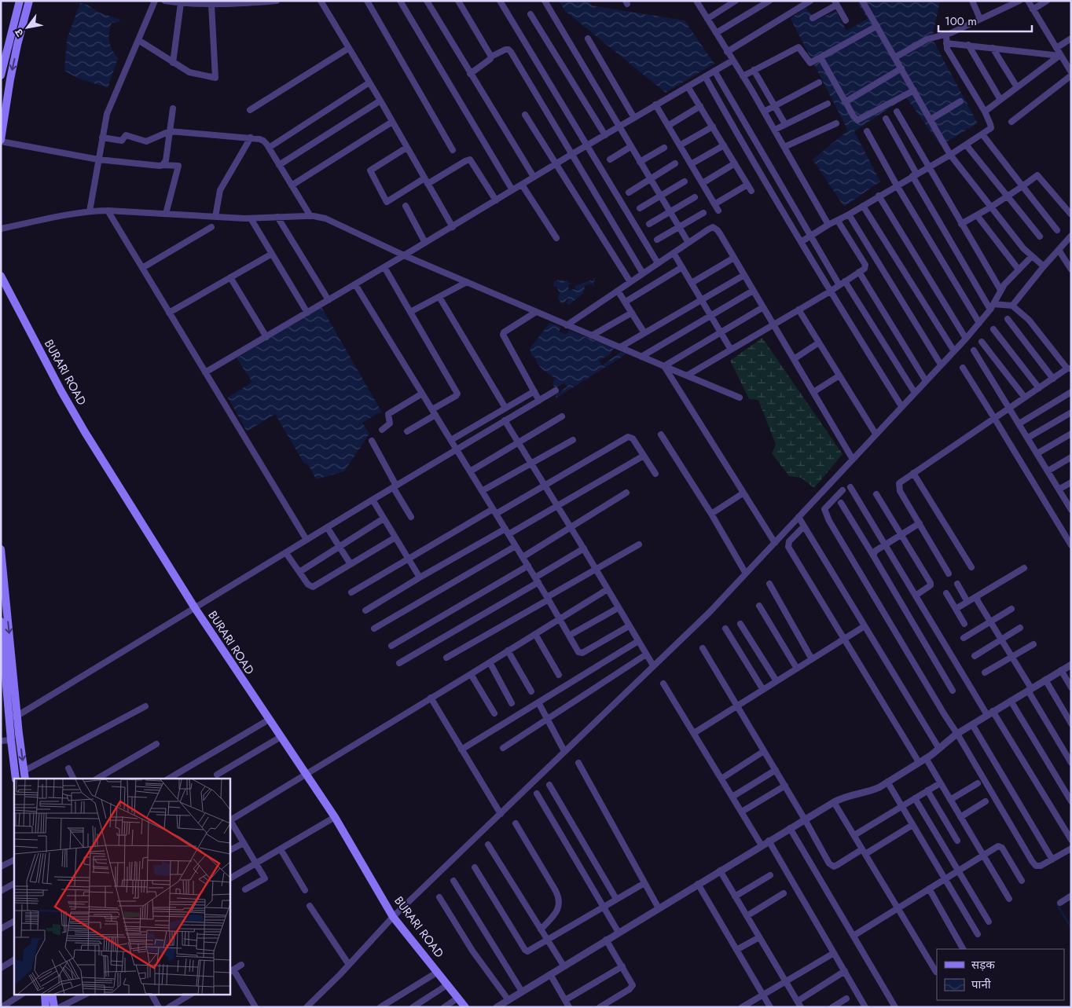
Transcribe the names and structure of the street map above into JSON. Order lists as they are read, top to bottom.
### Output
{
  "streets": {
    "main road": ["BURARI ROAD"]
  },
  "legend": ["सड़क", "पानी"],
  "scale_bar": "100 m",
  "north": "bottom left"
}
